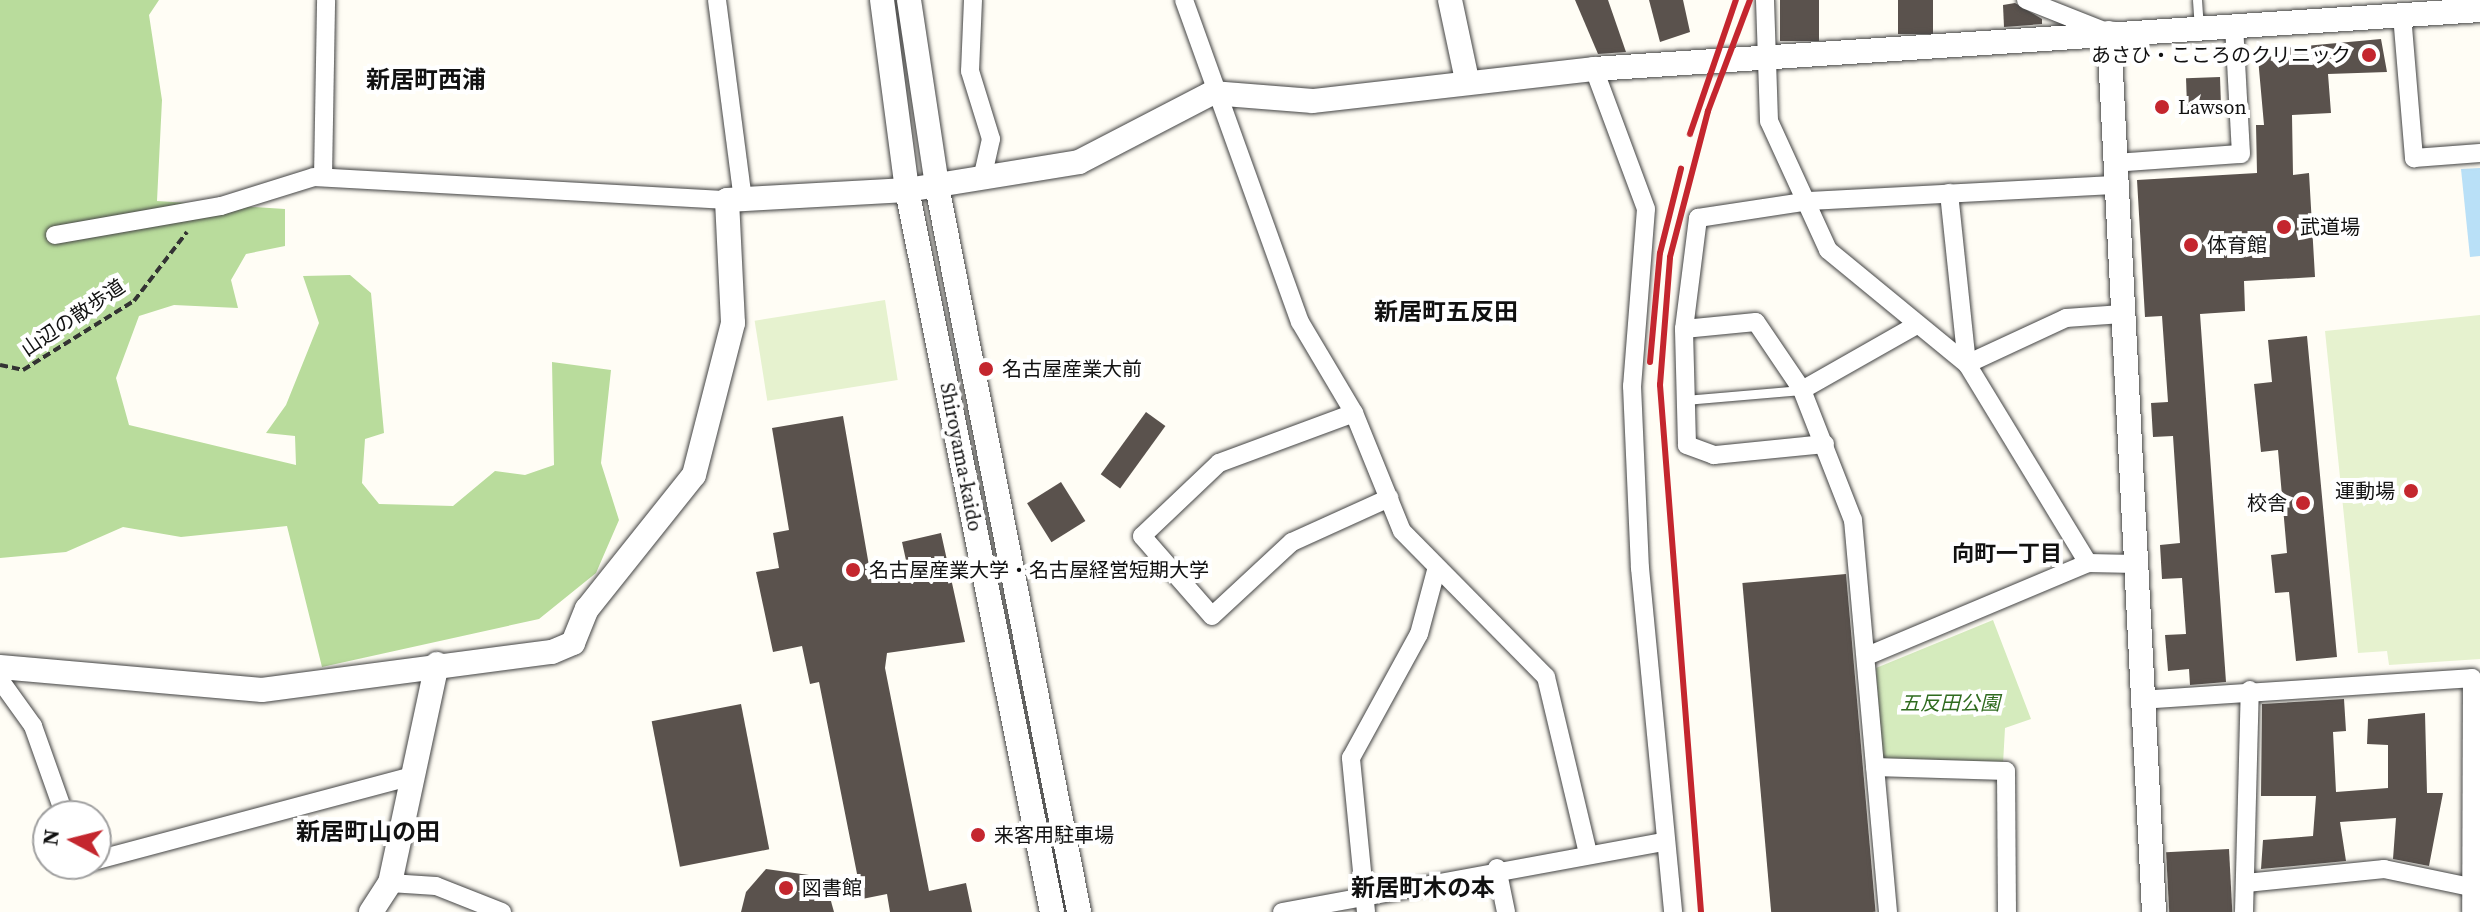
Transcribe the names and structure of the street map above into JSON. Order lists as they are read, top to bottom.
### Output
{
  "streets": {
    "street": ["Shiroyama-kaido"],
    "path": ["山辺の散歩道"]
  },
  "districts": [
    "新居町西浦",
    "新居町五反田",
    "向町一丁目",
    "新居町山の田",
    "新居町木の本"
  ],
  "parks": ["五反田公園"],
  "places": [
    "あさひ・こころのクリニック",
    "Lawson",
    "武道場",
    "体育館",
    "名古屋産業大前",
    "運動場",
    "校舎",
    "名古屋産業大学・名古屋経営短期大学",
    "来客用駐車場",
    "図書館"
  ],
  "north": "left"
}
